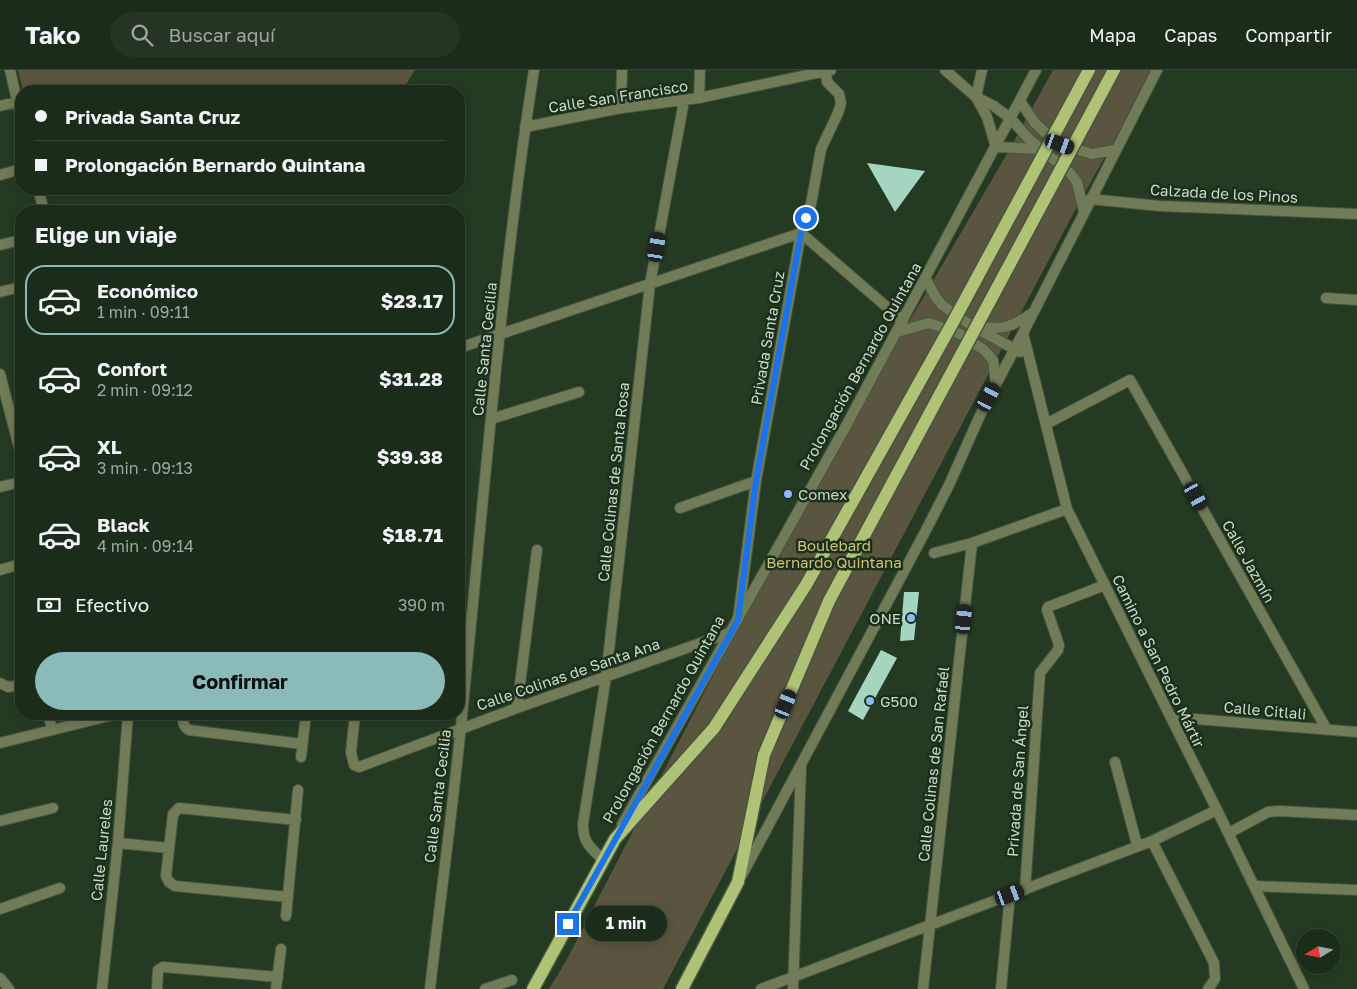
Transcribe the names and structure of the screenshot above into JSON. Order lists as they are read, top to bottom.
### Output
{
  "streets": {
    "main road": ["Prolongación Bernardo Quintana"],
    "street": [
      "Calle San Francisco",
      "Calzada de los Pinos",
      "Privada Santa Cruz",
      "Calle Santa Cecilia",
      "Calle Colinas de Santa Rosa",
      "Calle Jazmín",
      "Camino a San Pedro Mártir",
      "Calle Colinas de Santa Ana",
      "Calle Citlali",
      "Calle Colinas de San Rafaél",
      "Privada de San Ángel",
      "Calle Laureles"
    ]
  },
  "crossings": [
    ["Calle San Francisco", "Privada Santa Cruz"],
    ["Calle San Francisco", "Calle Santa Cecilia"],
    ["Calle San Francisco", "Calle Colinas de Santa Rosa"],
    ["Privada Santa Cruz", "Prolongación Bernardo Quintana"],
    ["Calle Santa Cecilia", "Calle Colinas de Santa Ana"],
    ["Prolongación Bernardo Quintana", "Calle Colinas de Santa Rosa"],
    ["Prolongación Bernardo Quintana", "Calle Colinas de Santa Ana"],
    ["Calle Colinas de Santa Rosa", "Calle Colinas de Santa Ana"],
    ["Calle Jazmín", "Camino a San Pedro Mártir"],
    ["Calle Jazmín", "Calle Citlali"],
    ["Camino a San Pedro Mártir", "Calle Citlali"],
    ["Camino a San Pedro Mártir", "Privada de San Ángel"]
  ],
  "parks": ["Boulebard Bernardo Quintana"],
  "places": ["Comex", "ONE", "G500"],
  "north": "left",
  "page": {
    "header": "Tako",
    "search": "Buscar aquí",
    "nav": ["Mapa", "Capas", "Compartir"],
    "banner": ["Privada Santa Cruz", "Prolongación Bernardo Quintana"],
    "heading": "Elige un viaje",
    "list": [
      {
        "name": "Económico",
        "note": "1 min · 09:11",
        "value": "$23.17"
      },
      {
        "name": "Confort",
        "note": "2 min · 09:12",
        "value": "$31.28"
      },
      {
        "name": "XL",
        "note": "3 min · 09:13",
        "value": "$39.38"
      },
      {
        "name": "Black",
        "note": "4 min · 09:14",
        "value": "$18.71"
      }
    ],
    "pay": ["Efectivo", "390 m"],
    "buttons": "Confirmar",
    "bubble": "1 min"
  }
}
